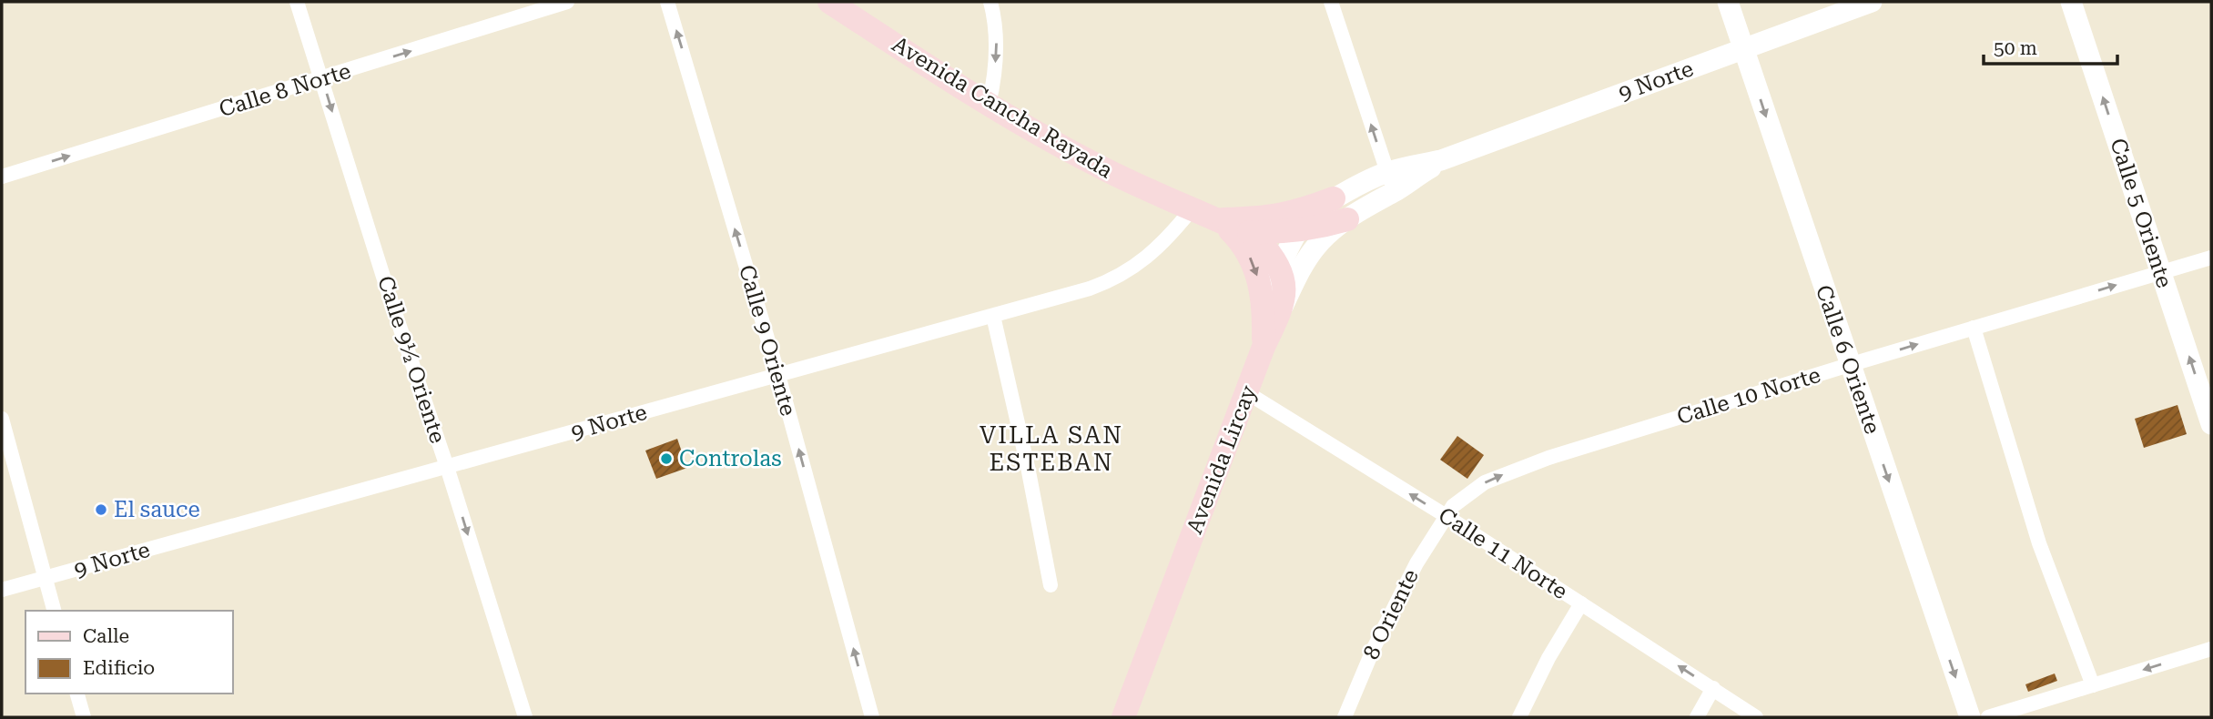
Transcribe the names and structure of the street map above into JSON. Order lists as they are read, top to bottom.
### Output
{
  "streets": {
    "main road": ["Avenida Cancha Rayada", "Avenida Lircay"],
    "street": [
      "9 Norte",
      "Calle 8 Norte",
      "Calle 5 Oriente",
      "Calle 9 Oriente",
      "Calle 9½ Oriente",
      "Calle 6 Oriente",
      "Calle 10 Norte",
      "Calle 11 Norte",
      "8 Oriente"
    ]
  },
  "crossings": [
    ["9 Norte", "Avenida Cancha Rayada"],
    ["9 Norte", "Calle 9 Oriente"],
    ["9 Norte", "Calle 9½ Oriente"],
    ["9 Norte", "Calle 6 Oriente"],
    ["Calle 8 Norte", "Calle 9½ Oriente"],
    ["Avenida Cancha Rayada", "Avenida Lircay"],
    ["Calle 5 Oriente", "Calle 10 Norte"],
    ["Calle 6 Oriente", "Calle 10 Norte"],
    ["Calle 10 Norte", "Calle 11 Norte"],
    ["Calle 10 Norte", "8 Oriente"],
    ["Avenida Lircay", "Calle 11 Norte"],
    ["Calle 11 Norte", "8 Oriente"]
  ],
  "one_way": [
    "Calle 8 Norte",
    "Calle 5 Oriente",
    "Calle 9 Oriente",
    "Calle 9½ Oriente",
    "Calle 10 Norte",
    "Calle 11 Norte"
  ],
  "districts": ["VILLA SAN ESTEBAN"],
  "places": ["Controlas", "El sauce"],
  "legend": ["Calle", "Edificio"],
  "scale_bar": "50 m"
}
